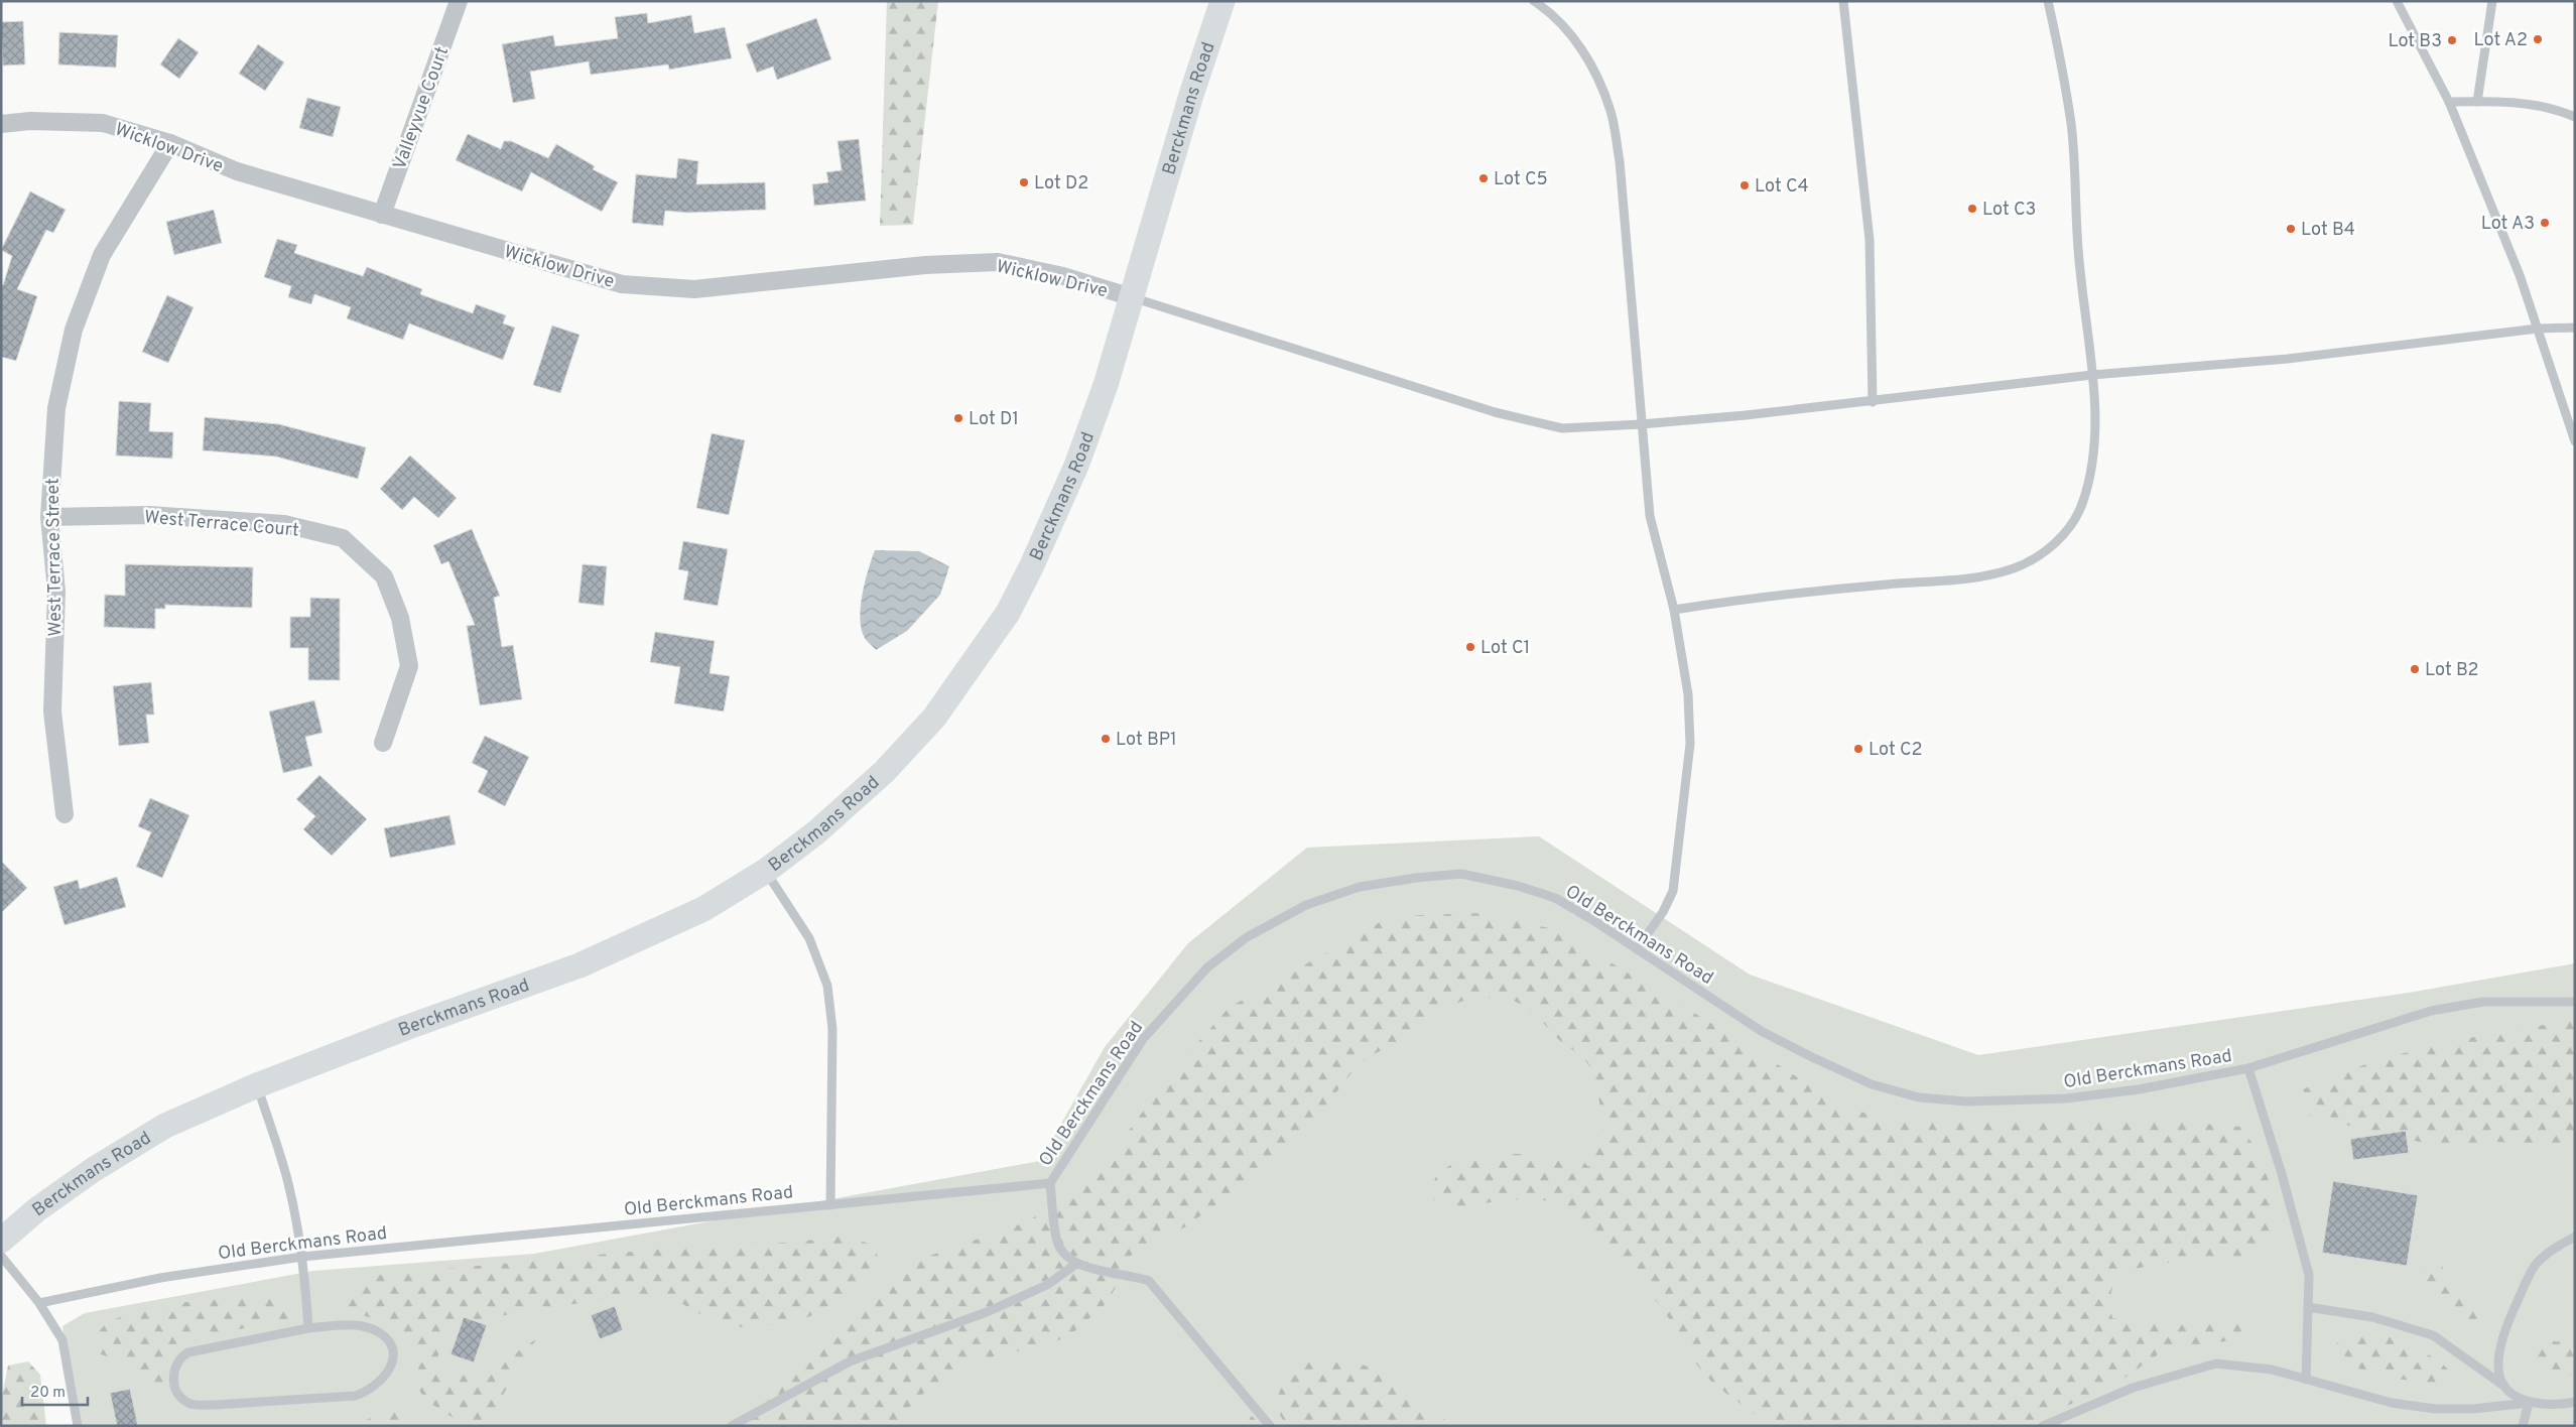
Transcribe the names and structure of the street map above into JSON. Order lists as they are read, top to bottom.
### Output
{
  "streets": {
    "main road": ["Berckmans Road"],
    "street": [
      "Valleyvue Court",
      "Wicklow Drive",
      "West Terrace Court",
      "West Terrace Street"
    ],
    "lane": ["Old Berckmans Road"]
  },
  "crossings": [
    ["Valleyvue Court", "Wicklow Drive"],
    ["Berckmans Road", "Wicklow Drive"],
    ["Wicklow Drive", "West Terrace Street"],
    ["West Terrace Court", "West Terrace Street"]
  ],
  "places": [
    "Lot A2",
    "Lot B3",
    "Lot C5",
    "Lot D2",
    "Lot C4",
    "Lot C3",
    "Lot A3",
    "Lot B4",
    "Lot D1",
    "Lot C1",
    "Lot B2",
    "Lot BP1",
    "Lot C2"
  ],
  "scale_bar": "20 m"
}
